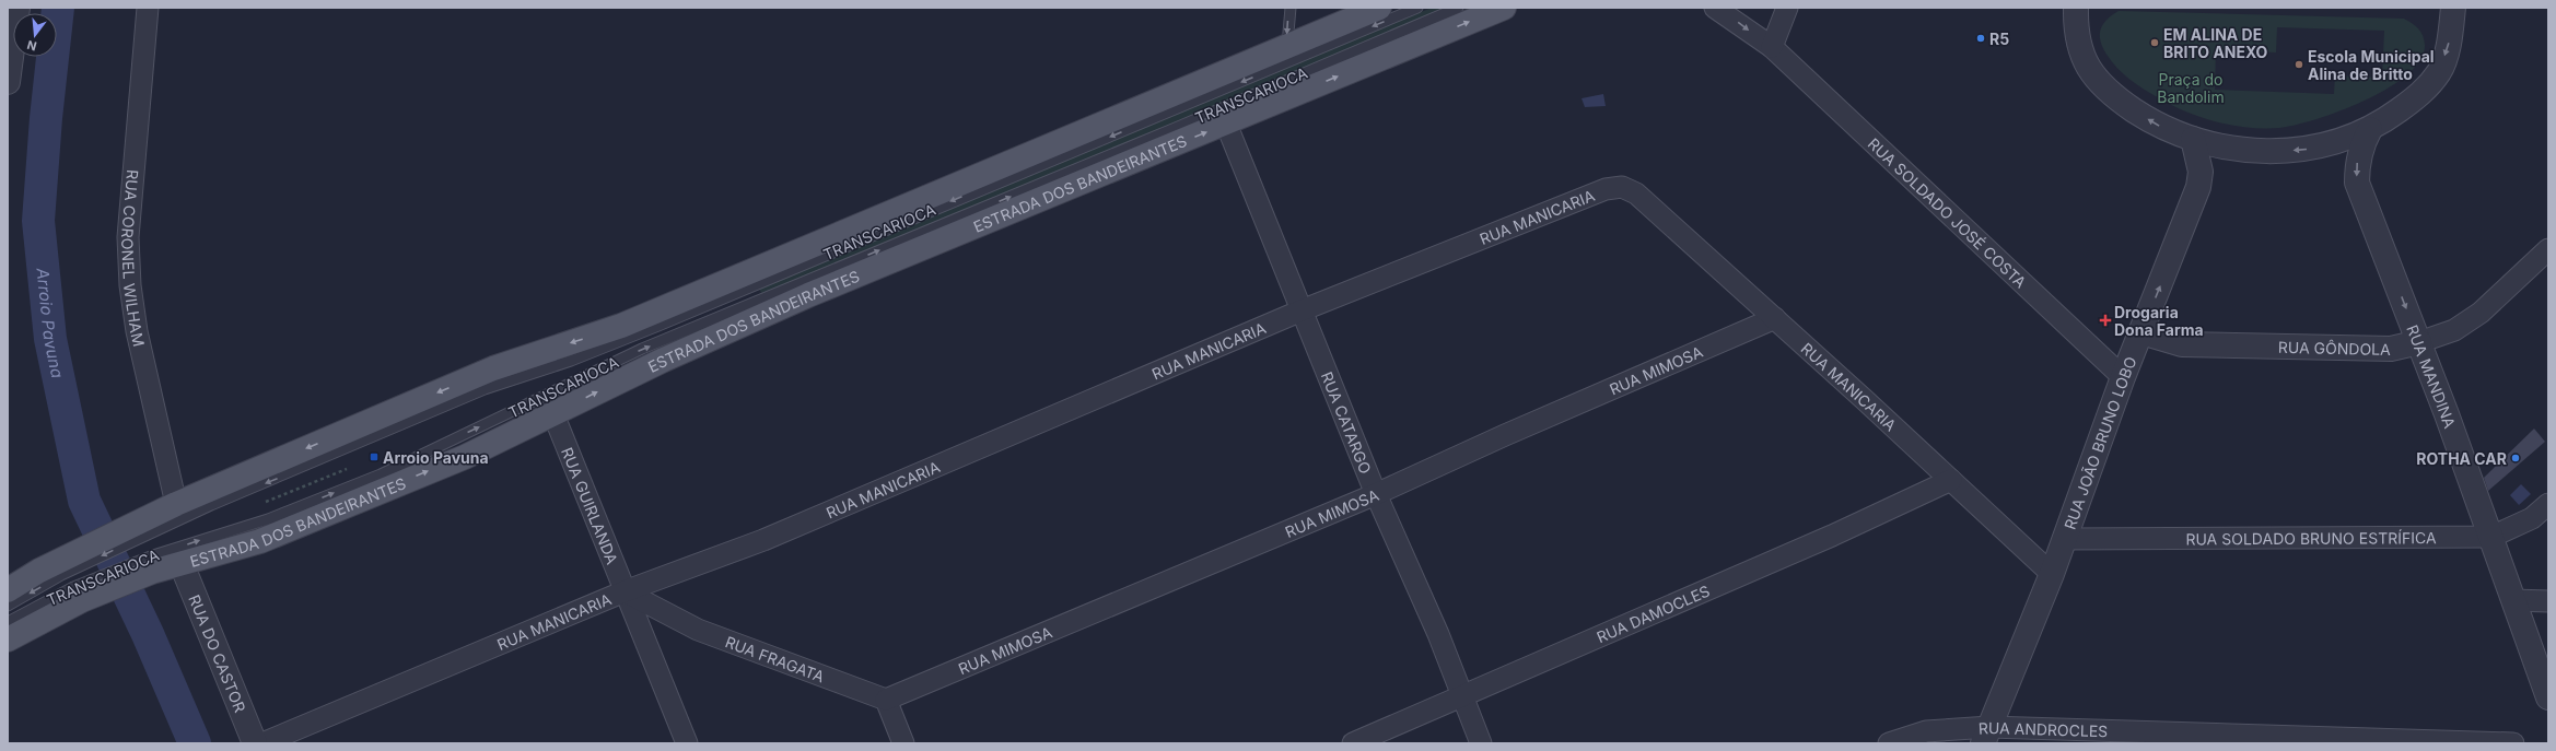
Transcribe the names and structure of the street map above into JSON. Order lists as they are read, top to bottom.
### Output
{
  "streets": {
    "main road": ["ESTRADA DOS BANDEIRANTES"],
    "street": [
      "RUA SOLDADO JOSÉ COSTA",
      "RUA MANICARIA",
      "RUA CORONEL WILHAM",
      "RUA GÔNDOLA",
      "RUA MIMOSA",
      "RUA MANDINA",
      "RUA CATARGO",
      "RUA JOÃO BRUNO LOBO",
      "RUA GUIRLANDA",
      "RUA SOLDADO BRUNO ESTRÍFICA",
      "RUA DAMOCLES",
      "RUA DO CASTOR",
      "RUA FRAGATA",
      "RUA ANDROCLES"
    ],
    "lane": ["TRANSCARIOCA"]
  },
  "crossings": [
    ["TRANSCARIOCA", "ESTRADA DOS BANDEIRANTES"],
    ["ESTRADA DOS BANDEIRANTES", "RUA CATARGO"],
    ["ESTRADA DOS BANDEIRANTES", "RUA GUIRLANDA"],
    ["ESTRADA DOS BANDEIRANTES", "RUA DO CASTOR"],
    ["RUA SOLDADO JOSÉ COSTA", "RUA JOÃO BRUNO LOBO"],
    ["RUA MANICARIA", "RUA MIMOSA"],
    ["RUA MANICARIA", "RUA CATARGO"],
    ["RUA MANICARIA", "RUA JOÃO BRUNO LOBO"],
    ["RUA MANICARIA", "RUA GUIRLANDA"],
    ["RUA MANICARIA", "RUA DAMOCLES"],
    ["RUA MANICARIA", "RUA FRAGATA"],
    ["RUA GÔNDOLA", "RUA MANDINA"],
    ["RUA GÔNDOLA", "RUA JOÃO BRUNO LOBO"],
    ["RUA MIMOSA", "RUA CATARGO"],
    ["RUA MIMOSA", "RUA FRAGATA"],
    ["RUA MANDINA", "RUA SOLDADO BRUNO ESTRÍFICA"],
    ["RUA CATARGO", "RUA DAMOCLES"],
    ["RUA JOÃO BRUNO LOBO", "RUA SOLDADO BRUNO ESTRÍFICA"],
    ["RUA JOÃO BRUNO LOBO", "RUA ANDROCLES"],
    ["RUA GUIRLANDA", "RUA FRAGATA"]
  ],
  "one_way": ["RUA MANDINA"],
  "water": ["Arroio Pavuna"],
  "parks": ["Praça do Bandolim"],
  "places": {
    "other": [
      "R5",
      "EM ALINA DE BRITO ANEXO",
      "Escola Municipal Alina de Britto",
      "ROTHA CAR"
    ],
    "health": ["Drogaria Dona Farma"],
    "transit": ["Arroio Pavuna"]
  },
  "north": "bottom"
}
